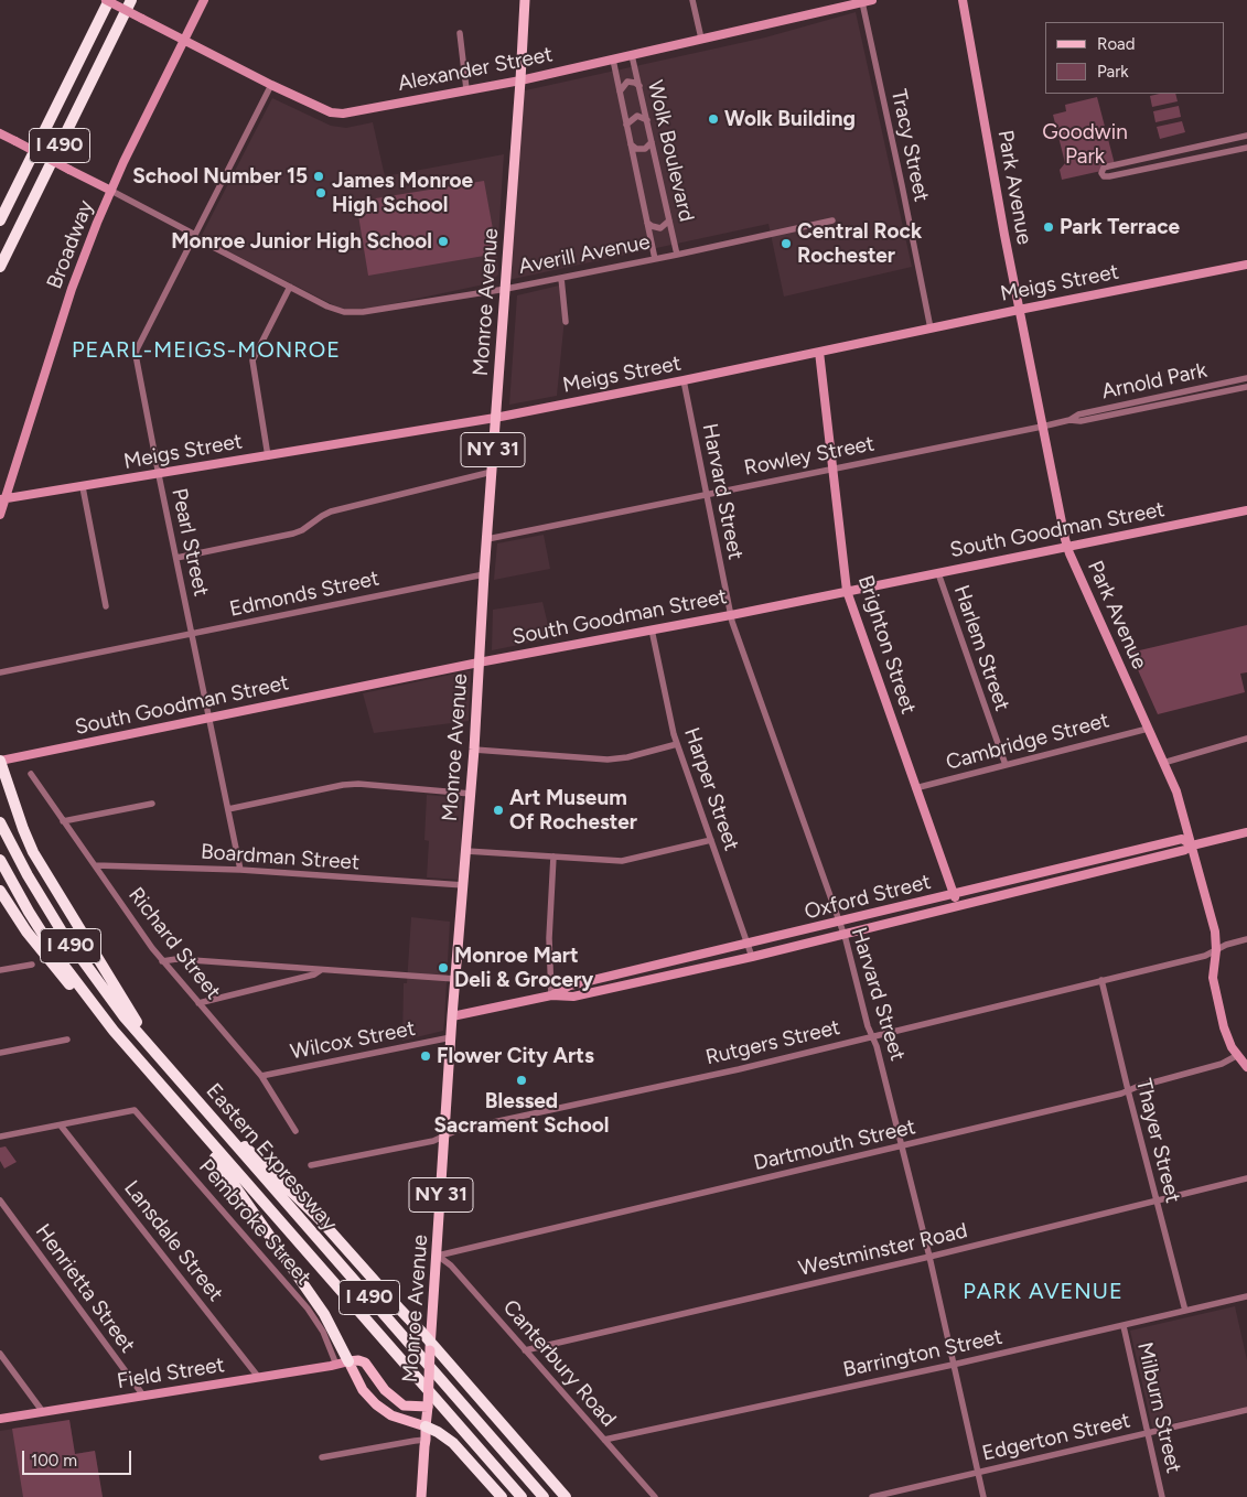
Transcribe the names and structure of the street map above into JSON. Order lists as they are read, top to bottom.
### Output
{
  "streets": {
    "highway": ["I 490", "Eastern Expressway"],
    "main road": ["Monroe Avenue", "NY 31"],
    "street": [
      "Alexander Street",
      "Tracy Street",
      "Wolk Boulevard",
      "Park Avenue",
      "Broadway",
      "Averill Avenue",
      "Meigs Street",
      "Arnold Park",
      "Rowley Street",
      "Harvard Street",
      "South Goodman Street",
      "Pearl Street",
      "Edmonds Street",
      "Brighton Street",
      "Harlem Street",
      "Cambridge Street",
      "Harper Street",
      "Boardman Street",
      "Oxford Street",
      "Richard Street",
      "Wilcox Street",
      "Rutgers Street",
      "Thayer Street",
      "Dartmouth Street",
      "Pembroke Street",
      "Lansdale Street",
      "Westminster Road",
      "Henrietta Street",
      "Barrington Street",
      "Canterbury Road",
      "Field Street",
      "Milburn Street",
      "Edgerton Street"
    ]
  },
  "crossings": [
    ["Alexander Street", "I 490"],
    ["Alexander Street", "Tracy Street"],
    ["Alexander Street", "Wolk Boulevard"],
    ["Alexander Street", "Broadway"],
    ["Alexander Street", "Monroe Avenue"],
    ["Alexander Street", "Pearl Street"],
    ["Tracy Street", "Meigs Street"],
    ["Wolk Boulevard", "Averill Avenue"],
    ["Park Avenue", "Meigs Street"],
    ["Park Avenue", "Arnold Park"],
    ["Park Avenue", "Rowley Street"],
    ["Park Avenue", "South Goodman Street"],
    ["Park Avenue", "Cambridge Street"],
    ["Park Avenue", "Oxford Street"],
    ["Park Avenue", "Rutgers Street"],
    ["Park Avenue", "Dartmouth Street"],
    ["Broadway", "Averill Avenue"],
    ["Broadway", "Meigs Street"],
    ["Averill Avenue", "Monroe Avenue"],
    ["Averill Avenue", "Pearl Street"],
    ["Meigs Street", "Monroe Avenue"],
    ["Meigs Street", "Harvard Street"],
    ["Meigs Street", "Pearl Street"],
    ["Meigs Street", "Brighton Street"],
    ["Monroe Avenue", "Rowley Street"],
    ["Monroe Avenue", "South Goodman Street"],
    ["Monroe Avenue", "Edmonds Street"],
    ["Monroe Avenue", "Boardman Street"],
    ["Monroe Avenue", "Oxford Street"],
    ["Monroe Avenue", "Wilcox Street"],
    ["Monroe Avenue", "Rutgers Street"],
    ["Monroe Avenue", "Dartmouth Street"],
    ["Monroe Avenue", "Canterbury Road"],
    ["Arnold Park", "Rowley Street"],
    ["Rowley Street", "Harvard Street"],
    ["Rowley Street", "Brighton Street"],
    ["Harvard Street", "South Goodman Street"],
    ["Harvard Street", "Oxford Street"],
    ["Harvard Street", "Rutgers Street"],
    ["Harvard Street", "Dartmouth Street"],
    ["Harvard Street", "Westminster Road"],
    ["Harvard Street", "Barrington Street"],
    ["Harvard Street", "Edgerton Street"],
    ["South Goodman Street", "Pearl Street"],
    ["South Goodman Street", "Brighton Street"],
    ["South Goodman Street", "Harlem Street"],
    ["South Goodman Street", "Harper Street"],
    ["Pearl Street", "Edmonds Street"],
    ["Pearl Street", "Boardman Street"],
    ["Brighton Street", "Cambridge Street"],
    ["Brighton Street", "Oxford Street"],
    ["Harlem Street", "Cambridge Street"],
    ["Harper Street", "Oxford Street"],
    ["Boardman Street", "Richard Street"],
    ["Richard Street", "Wilcox Street"],
    ["Rutgers Street", "Thayer Street"],
    ["Thayer Street", "Dartmouth Street"],
    ["Thayer Street", "Westminster Road"],
    ["Thayer Street", "Barrington Street"],
    ["Dartmouth Street", "Canterbury Road"],
    ["Pembroke Street", "Lansdale Street"],
    ["Pembroke Street", "Field Street"],
    ["Lansdale Street", "Field Street"],
    ["Westminster Road", "Canterbury Road"],
    ["Henrietta Street", "Field Street"],
    ["Barrington Street", "Canterbury Road"],
    ["Barrington Street", "Milburn Street"],
    ["Milburn Street", "Edgerton Street"]
  ],
  "districts": ["PEARL-MEIGS-MONROE", "PARK AVENUE"],
  "parks": ["Goodwin Park"],
  "places": [
    "Wolk Building",
    "School Number 15",
    "James Monroe High School",
    "Park Terrace",
    "Monroe Junior High School",
    "Central Rock Rochester",
    "Art Museum Of Rochester",
    "Monroe Mart Deli & Grocery",
    "Flower City Arts",
    "Blessed Sacrament School"
  ],
  "legend": ["Road", "Park"],
  "scale_bar": "100 m"
}
